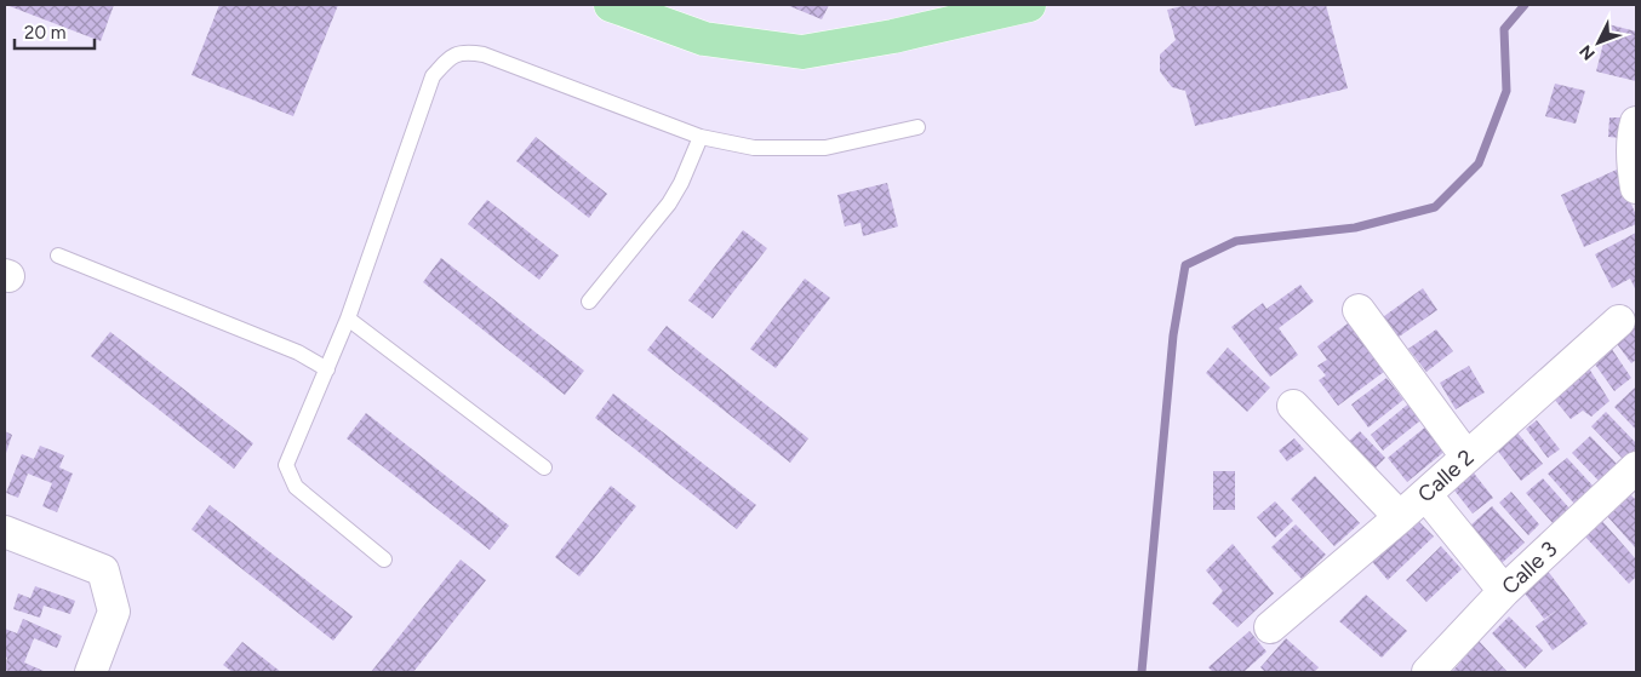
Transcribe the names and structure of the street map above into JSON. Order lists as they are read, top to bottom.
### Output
{
  "streets": {
    "street": ["Calle 2", "Calle 3"]
  },
  "scale_bar": "20 m",
  "north": "bottom left"
}
